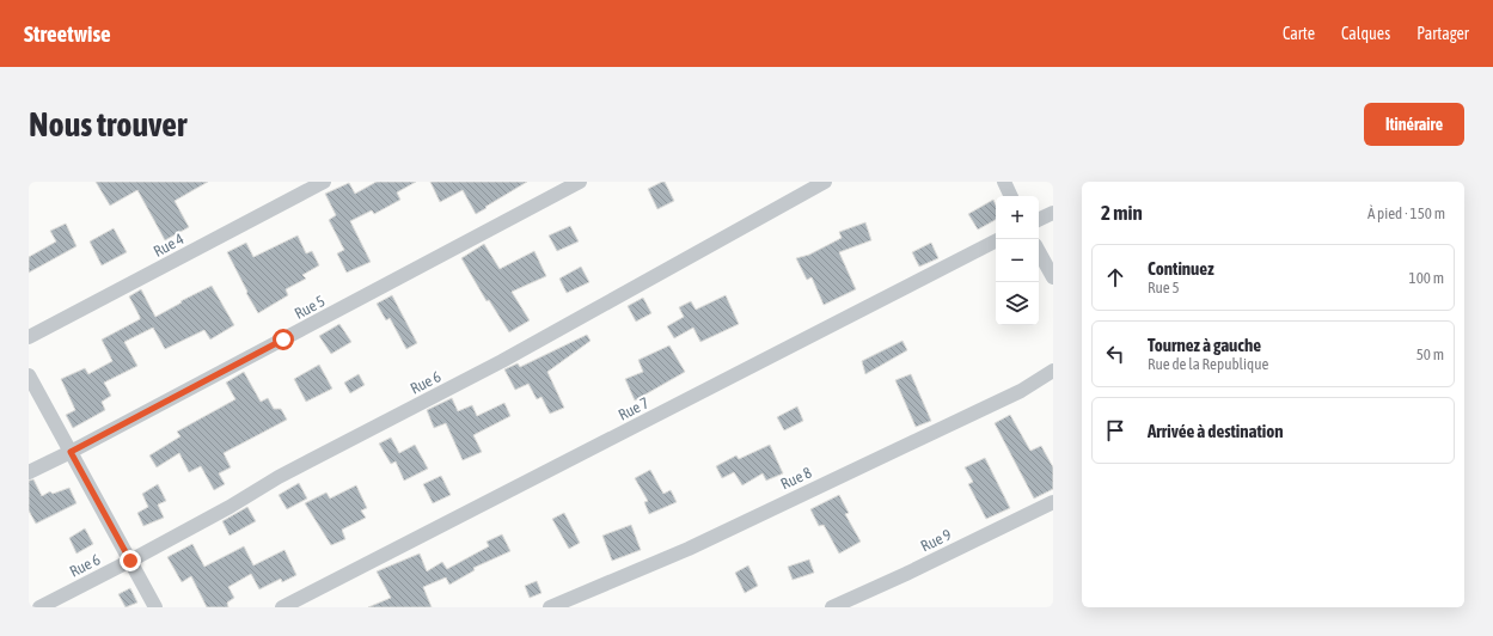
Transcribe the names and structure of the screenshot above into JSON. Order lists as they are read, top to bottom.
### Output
{
  "streets": {
    "street": [
      "Rue 4",
      "Rue 5",
      "Rue 6",
      "Rue 7",
      "Rue 8",
      "Rue 9"
    ]
  },
  "page": {
    "header": "Streetwise",
    "nav": ["Carte", "Calques", "Partager"],
    "buttons": "Itinéraire",
    "title": "Nous trouver",
    "heading": ["2 min", "À pied · 150 m"],
    "map_buttons": ["+", "−"],
    "list": [
      ["Continuez", "Rue 5", "100 m"],
      ["Tournez à gauche", "Rue de la Republique", "50 m"],
      "Arrivée à destination"
    ]
  }
}
